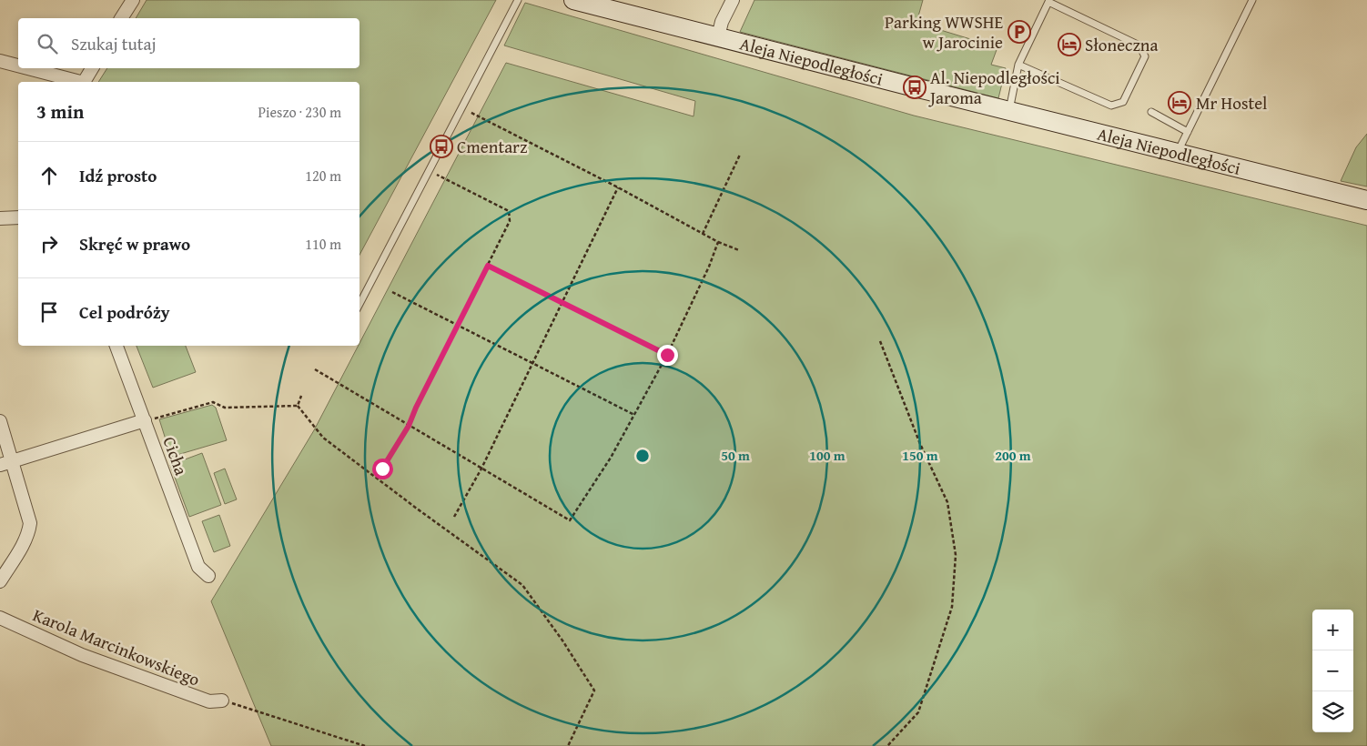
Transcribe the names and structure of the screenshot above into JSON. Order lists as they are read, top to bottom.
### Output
{
  "streets": {
    "main road": ["Aleja Niepodległości"],
    "street": ["Cicha", "Karola Marcinkowskiego"]
  },
  "places": {
    "parking": ["Parking WWSHE w Jarocinie"],
    "hotel": ["Słoneczna", "Mr Hostel"],
    "bus stop": ["Al. Niepodległości Jaroma", "Cmentarz"]
  },
  "page": {
    "search": "Szukaj tutaj",
    "heading": ["3 min", "Pieszo · 230 m"],
    "list": [
      ["Idź prosto", "120 m"],
      ["Skręć w prawo", "110 m"],
      "Cel podróży"
    ],
    "map_buttons": ["+", "−"]
  },
  "rings": [
    "50 m",
    "100 m",
    "150 m",
    "200 m"
  ]
}
